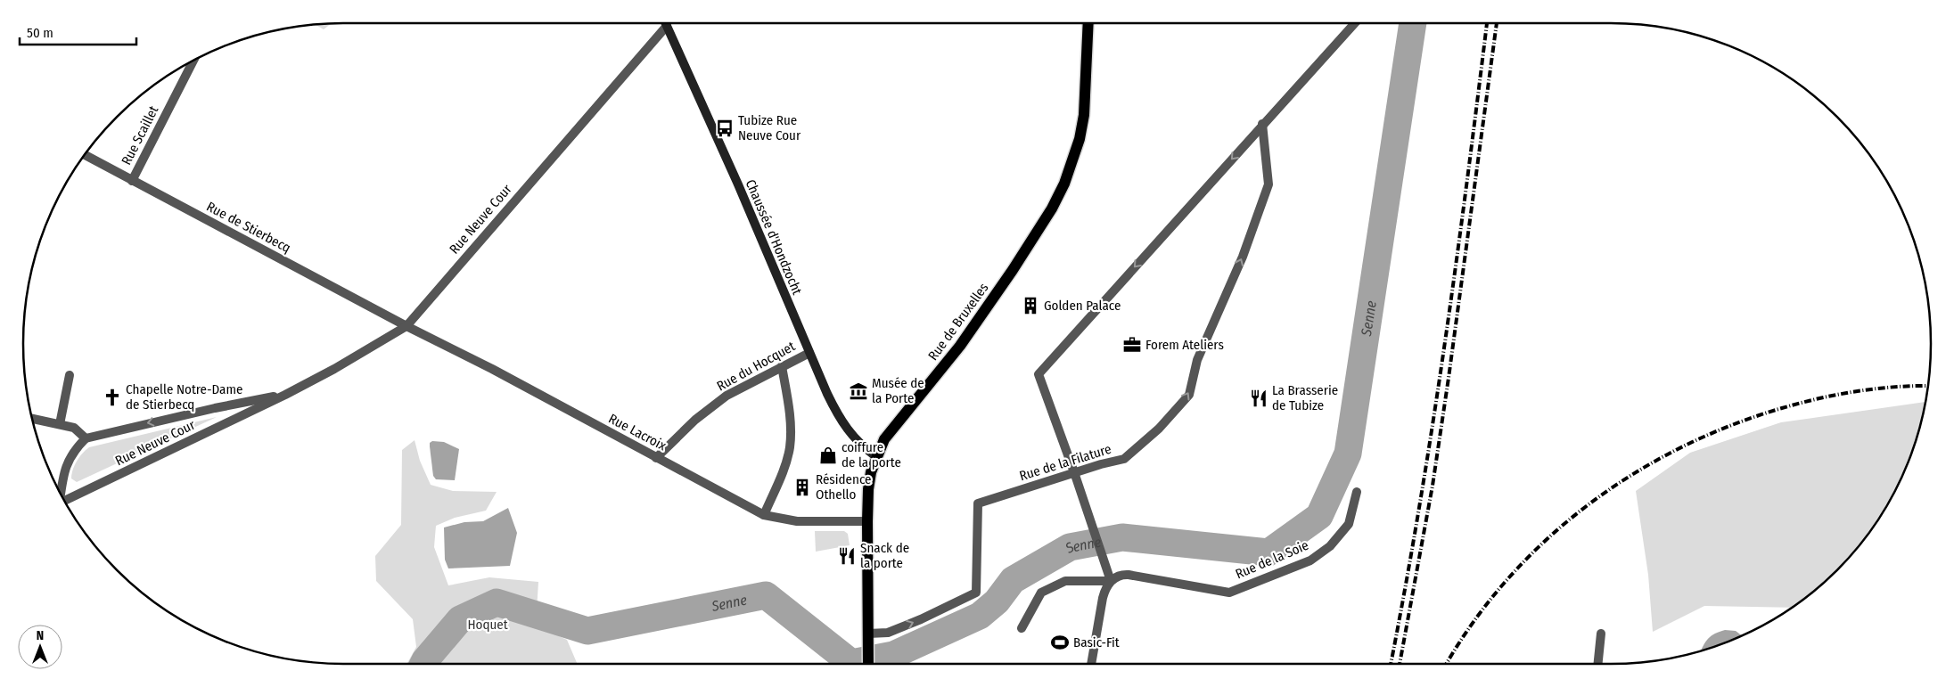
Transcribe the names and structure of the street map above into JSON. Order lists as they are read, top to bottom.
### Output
{
  "streets": {
    "main road": ["Chaussée d'Hondzocht", "Rue de Bruxelles"],
    "street": [
      "Rue Scaillet",
      "Rue Neuve Cour",
      "Rue de Stierbecq",
      "Rue du Hocquet",
      "Rue Lacroix",
      "Rue de la Filature",
      "Rue de la Soie"
    ]
  },
  "crossings": [
    ["Rue Scaillet", "Rue de Stierbecq"],
    ["Rue Neuve Cour", "Rue de Stierbecq"],
    ["Rue Neuve Cour", "Chaussée d'Hondzocht"],
    ["Rue Neuve Cour", "Rue Lacroix"],
    ["Rue de Stierbecq", "Rue Lacroix"],
    ["Chaussée d'Hondzocht", "Rue de Bruxelles"],
    ["Chaussée d'Hondzocht", "Rue du Hocquet"],
    ["Rue de Bruxelles", "Rue Lacroix"],
    ["Rue de Bruxelles", "Rue de la Filature"],
    ["Rue du Hocquet", "Rue Lacroix"]
  ],
  "one_way": ["Rue de la Filature"],
  "water": ["Senne"],
  "parks": ["Hoquet"],
  "places": {
    "bus stop": ["Tubize Rue Neuve Cour"],
    "building": ["Golden Palace", "Résidence Othello"],
    "office": ["Forem Ateliers"],
    "museum": ["Musée de la Porte"],
    "church": ["Chapelle Notre-Dame de Stierbecq"],
    "restaurant": ["La Brasserie de Tubize", "Snack de la porte"],
    "shop": ["coiffure de la porte"],
    "sports": ["Basic-Fit"]
  },
  "scale_bar": "50 m",
  "north": "top"
}
